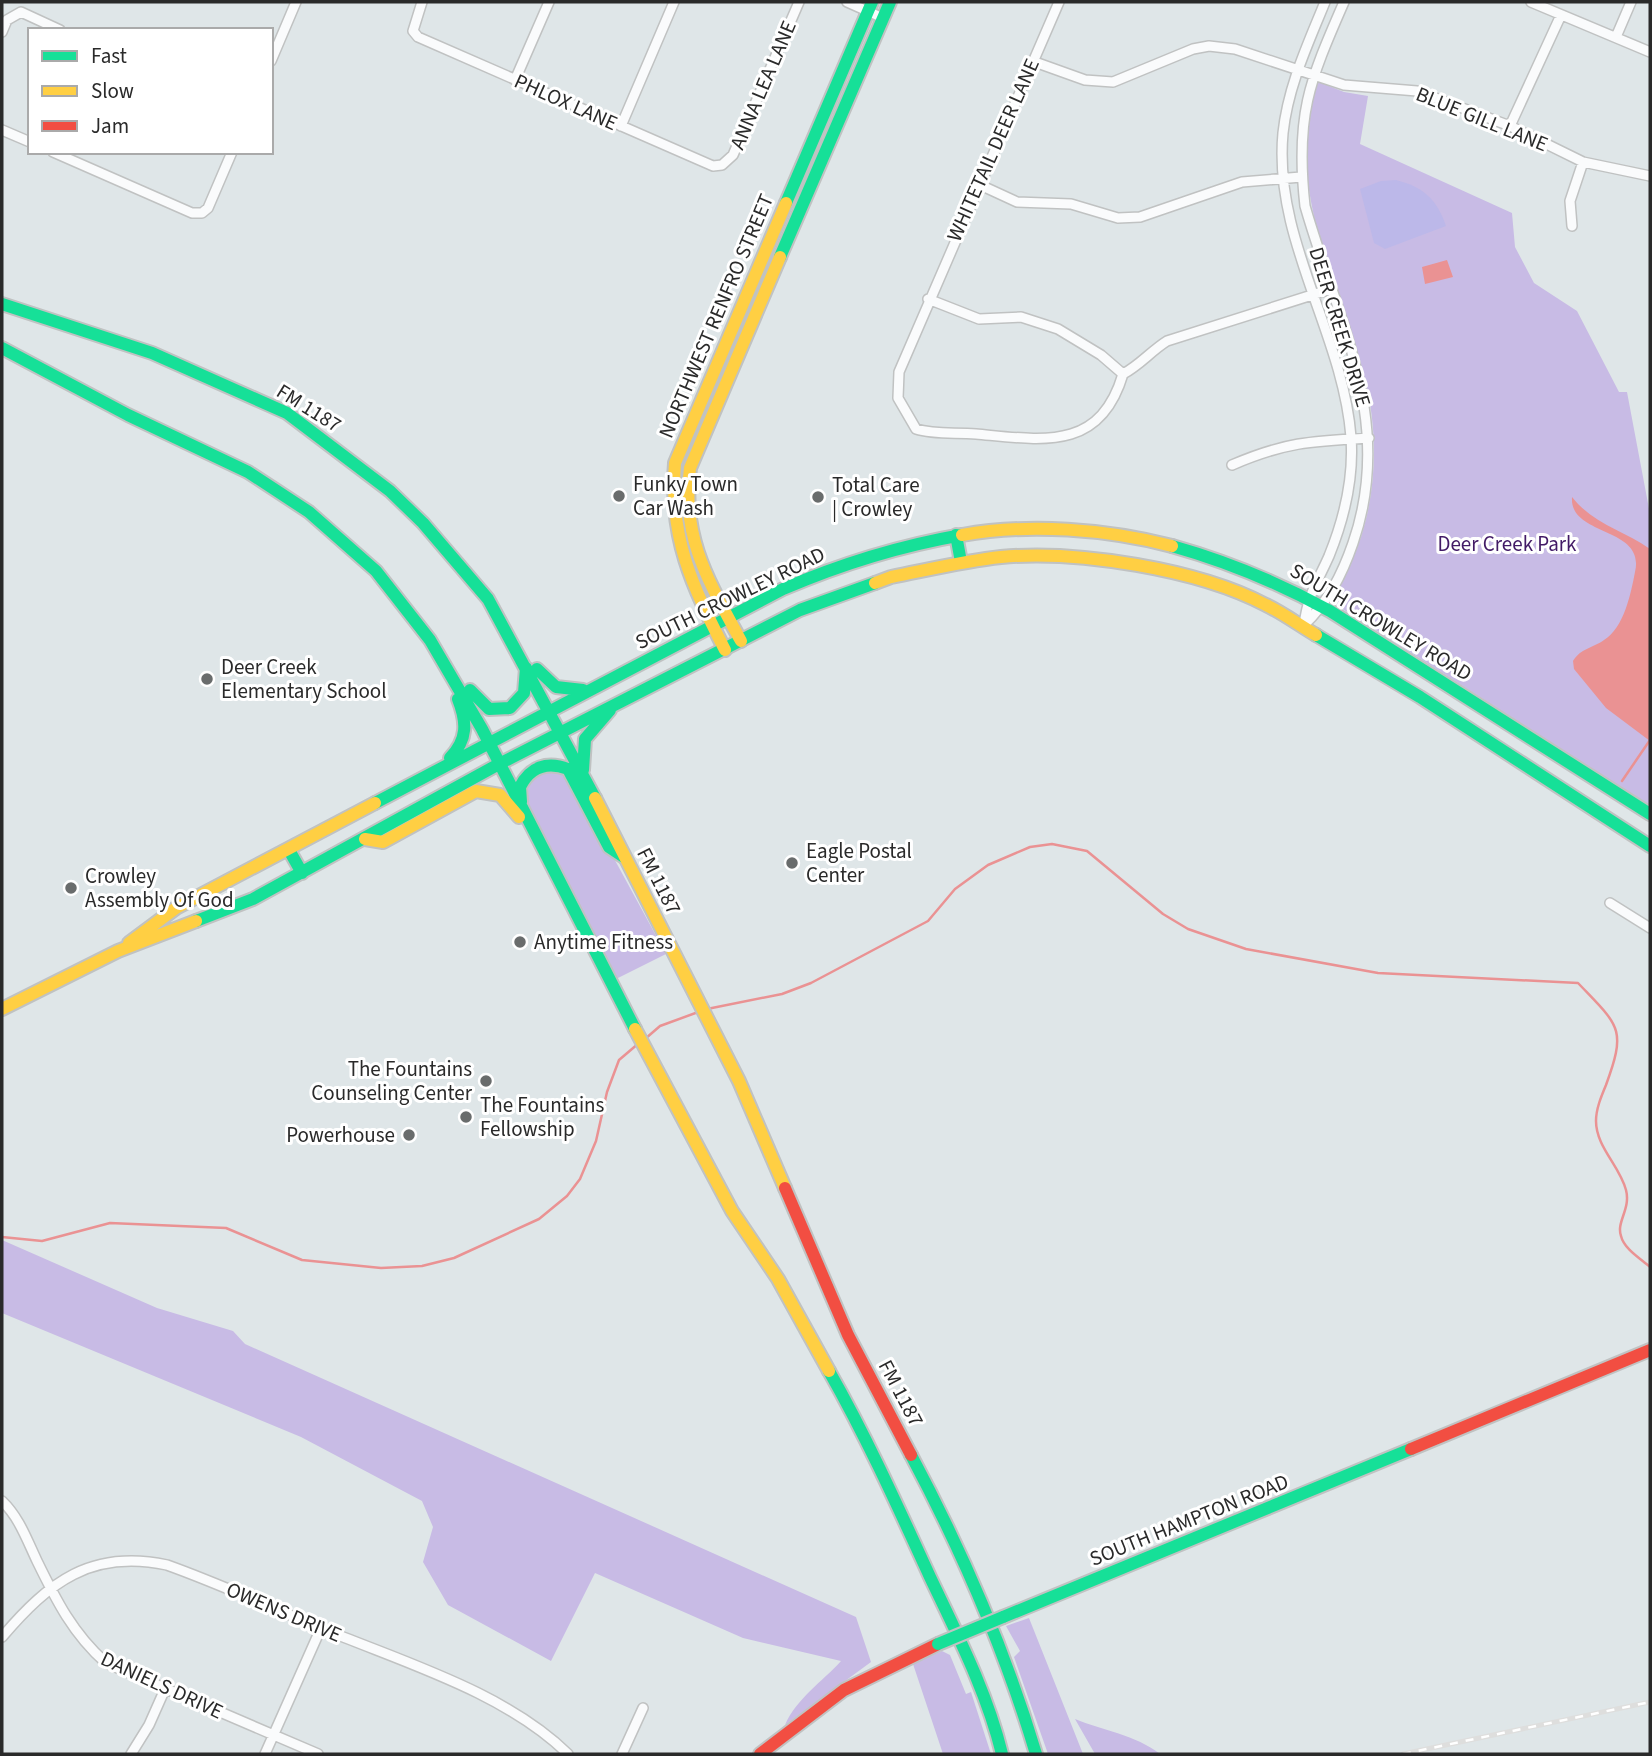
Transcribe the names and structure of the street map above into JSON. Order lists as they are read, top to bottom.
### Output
{
  "streets": {
    "main road": [
      "NORTHWEST RENFRO STREET",
      "FM 1187",
      "SOUTH CROWLEY ROAD",
      "SOUTH HAMPTON ROAD"
    ],
    "street": [
      "ANNA LEA LANE",
      "PHLOX LANE",
      "BLUE GILL LANE",
      "WHITETAIL DEER LANE",
      "DEER CREEK DRIVE",
      "OWENS DRIVE",
      "DANIELS DRIVE"
    ]
  },
  "crossings": [
    ["ANNA LEA LANE", "PHLOX LANE"],
    ["BLUE GILL LANE", "WHITETAIL DEER LANE"],
    ["BLUE GILL LANE", "DEER CREEK DRIVE"],
    ["NORTHWEST RENFRO STREET", "SOUTH CROWLEY ROAD"],
    ["DEER CREEK DRIVE", "SOUTH CROWLEY ROAD"],
    ["FM 1187", "SOUTH CROWLEY ROAD"],
    ["OWENS DRIVE", "DANIELS DRIVE"]
  ],
  "parks": ["Deer Creek Park"],
  "places": [
    "Funky Town Car Wash",
    "Total Care | Crowley",
    "Deer Creek Elementary School",
    "Eagle Postal Center",
    "Crowley Assembly Of God",
    "Anytime Fitness",
    "The Fountains Counseling Center",
    "The Fountains Fellowship",
    "Powerhouse"
  ],
  "legend": ["Fast", "Slow", "Jam"]
}
